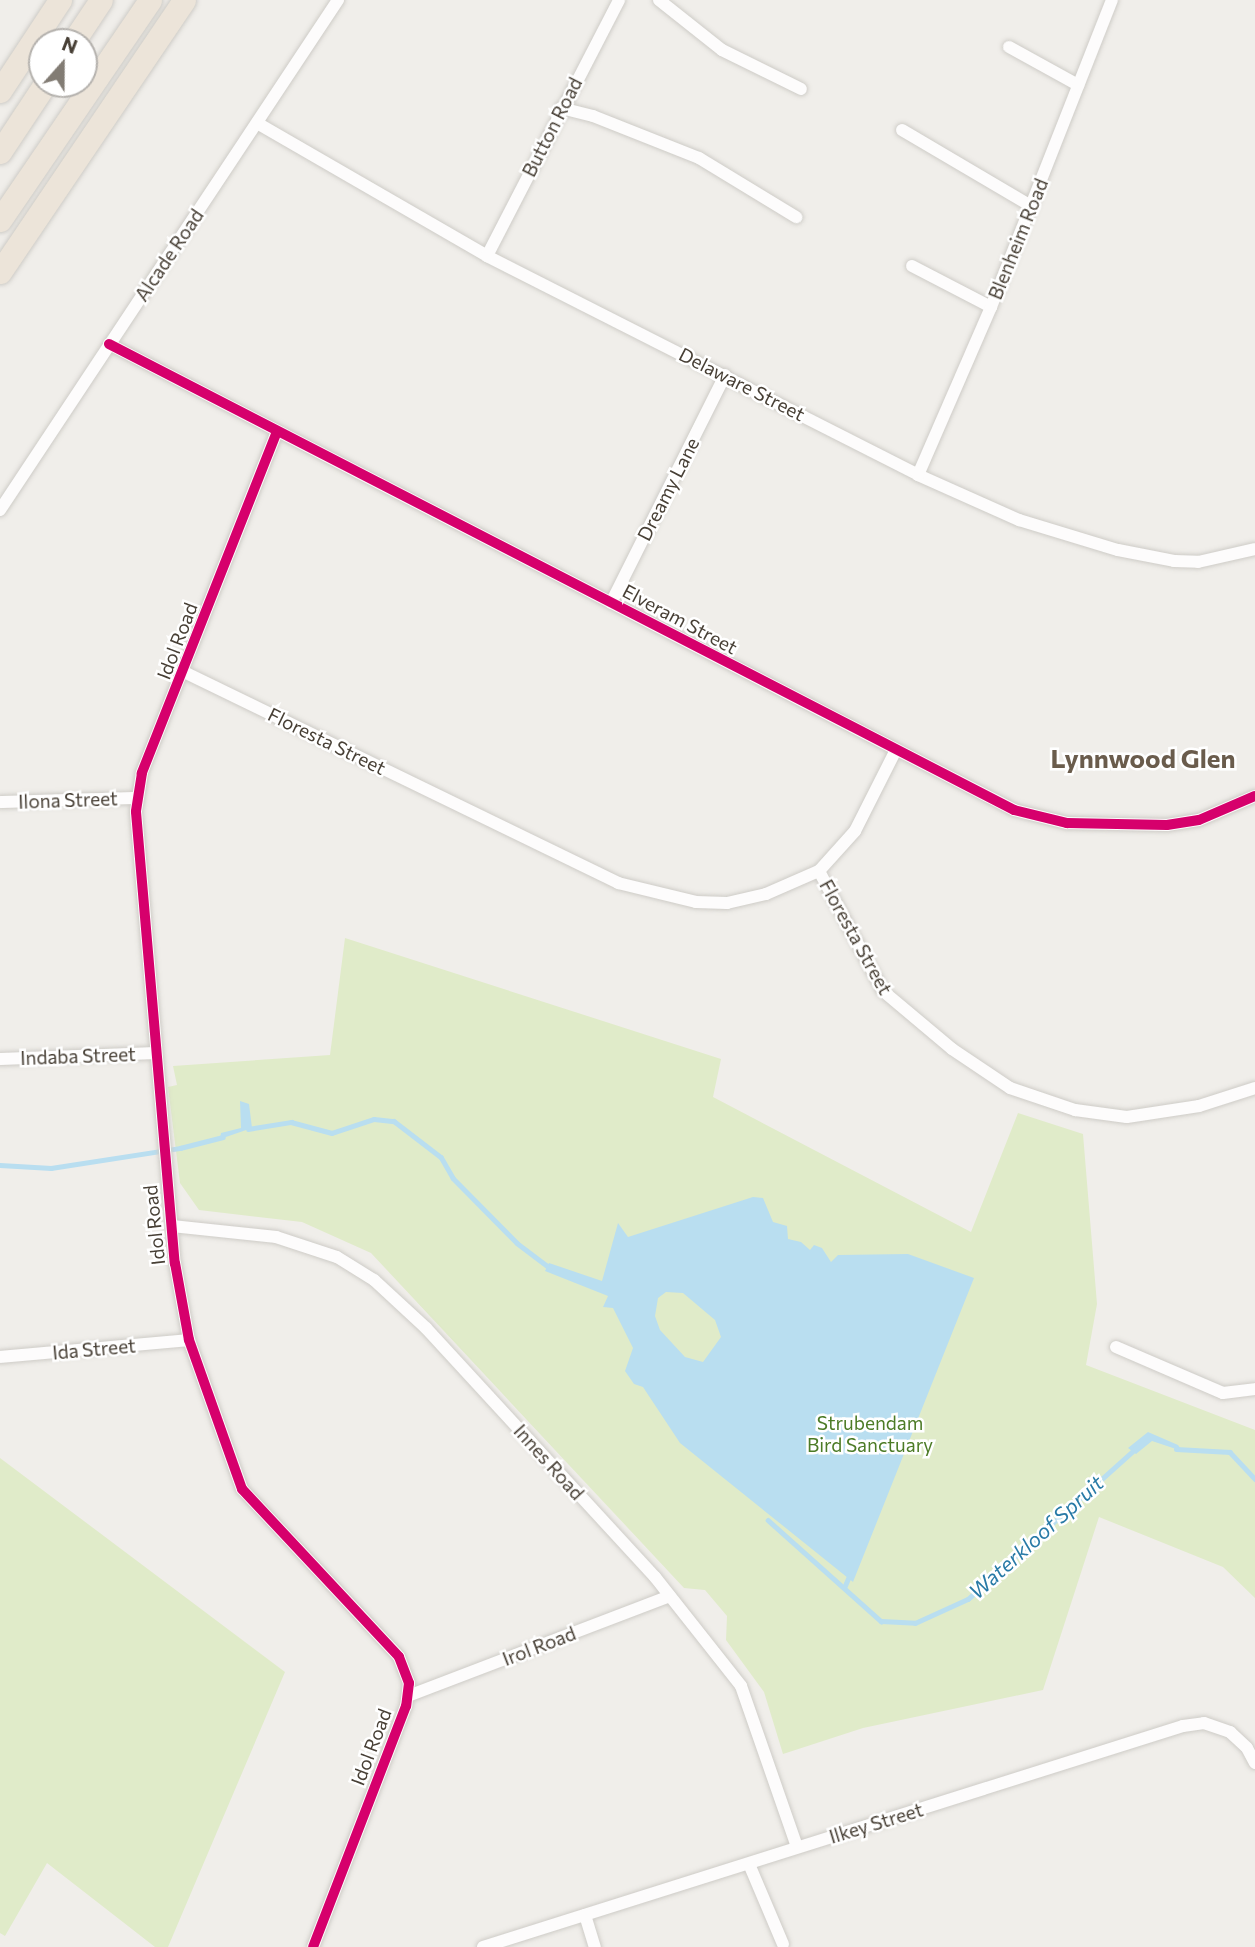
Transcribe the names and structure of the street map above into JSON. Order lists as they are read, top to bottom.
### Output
{
  "streets": {
    "street": [
      "Button Road",
      "Blenheim Road",
      "Alcade Road",
      "Delaware Street",
      "Dreamy Lane",
      "Elveram Street",
      "Idol Road",
      "Floresta Street",
      "Ilona Street",
      "Indaba Street",
      "Ida Street",
      "Innes Road",
      "Irol Road",
      "Ilkey Street"
    ]
  },
  "crossings": [
    ["Button Road", "Delaware Street"],
    ["Blenheim Road", "Delaware Street"],
    ["Alcade Road", "Delaware Street"],
    ["Alcade Road", "Elveram Street"],
    ["Delaware Street", "Dreamy Lane"],
    ["Dreamy Lane", "Elveram Street"],
    ["Elveram Street", "Idol Road"],
    ["Idol Road", "Floresta Street"],
    ["Idol Road", "Ilona Street"],
    ["Idol Road", "Indaba Street"],
    ["Idol Road", "Ida Street"],
    ["Idol Road", "Innes Road"],
    ["Idol Road", "Irol Road"],
    ["Innes Road", "Irol Road"],
    ["Innes Road", "Ilkey Street"]
  ],
  "districts": ["Lynnwood Glen"],
  "water": ["Waterkloof Spruit"],
  "parks": ["Strubendam Bird Sanctuary"],
  "north": "top"
}
